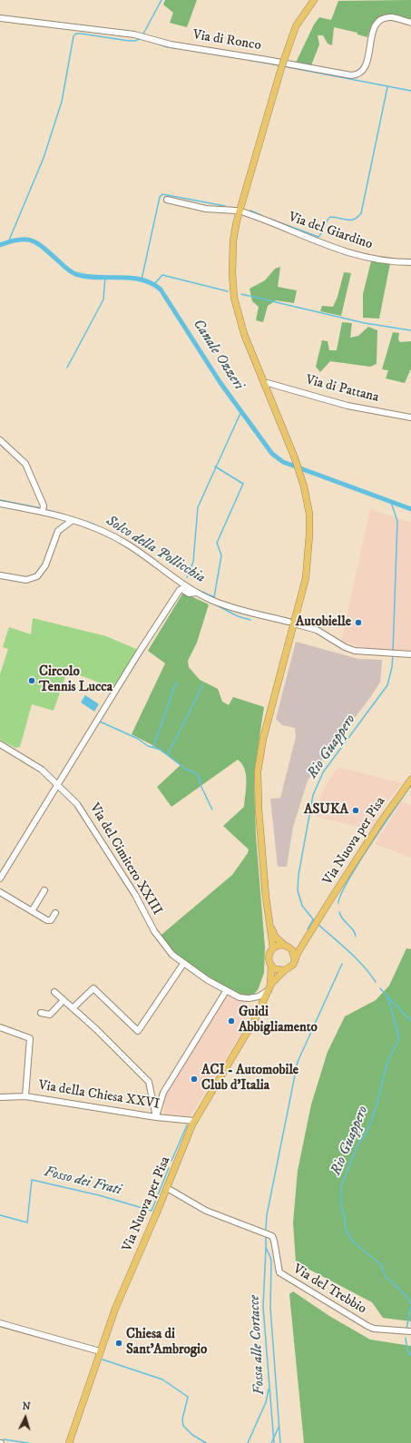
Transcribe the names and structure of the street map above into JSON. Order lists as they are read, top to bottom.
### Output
{
  "streets": {
    "main road": ["Via Nuova per Pisa"],
    "street": [
      "Via di Ronco",
      "Via del Giardino",
      "Via di Pattana",
      "Via del Cimitero XXIII",
      "Via della Chiesa XXVI",
      "Via del Trebbio"
    ]
  },
  "crossings": [
    ["Via Nuova per Pisa", "Via del Cimitero XXIII"],
    ["Via Nuova per Pisa", "Via della Chiesa XXVI"],
    ["Via Nuova per Pisa", "Via del Trebbio"]
  ],
  "water": [
    "Canale Ozzeri",
    "Solco della Pollicchia",
    "Rio Guappero",
    "Fosso dei Frati",
    "Fossa alle Cortacce"
  ],
  "places": [
    "Autobielle",
    "Circolo Tennis Lucca",
    "ASUKA",
    "Guidi Abbigliamento",
    "ACI - Automobile Club d'Italia",
    "Chiesa di Sant'Ambrogio"
  ],
  "north": "top"
}
